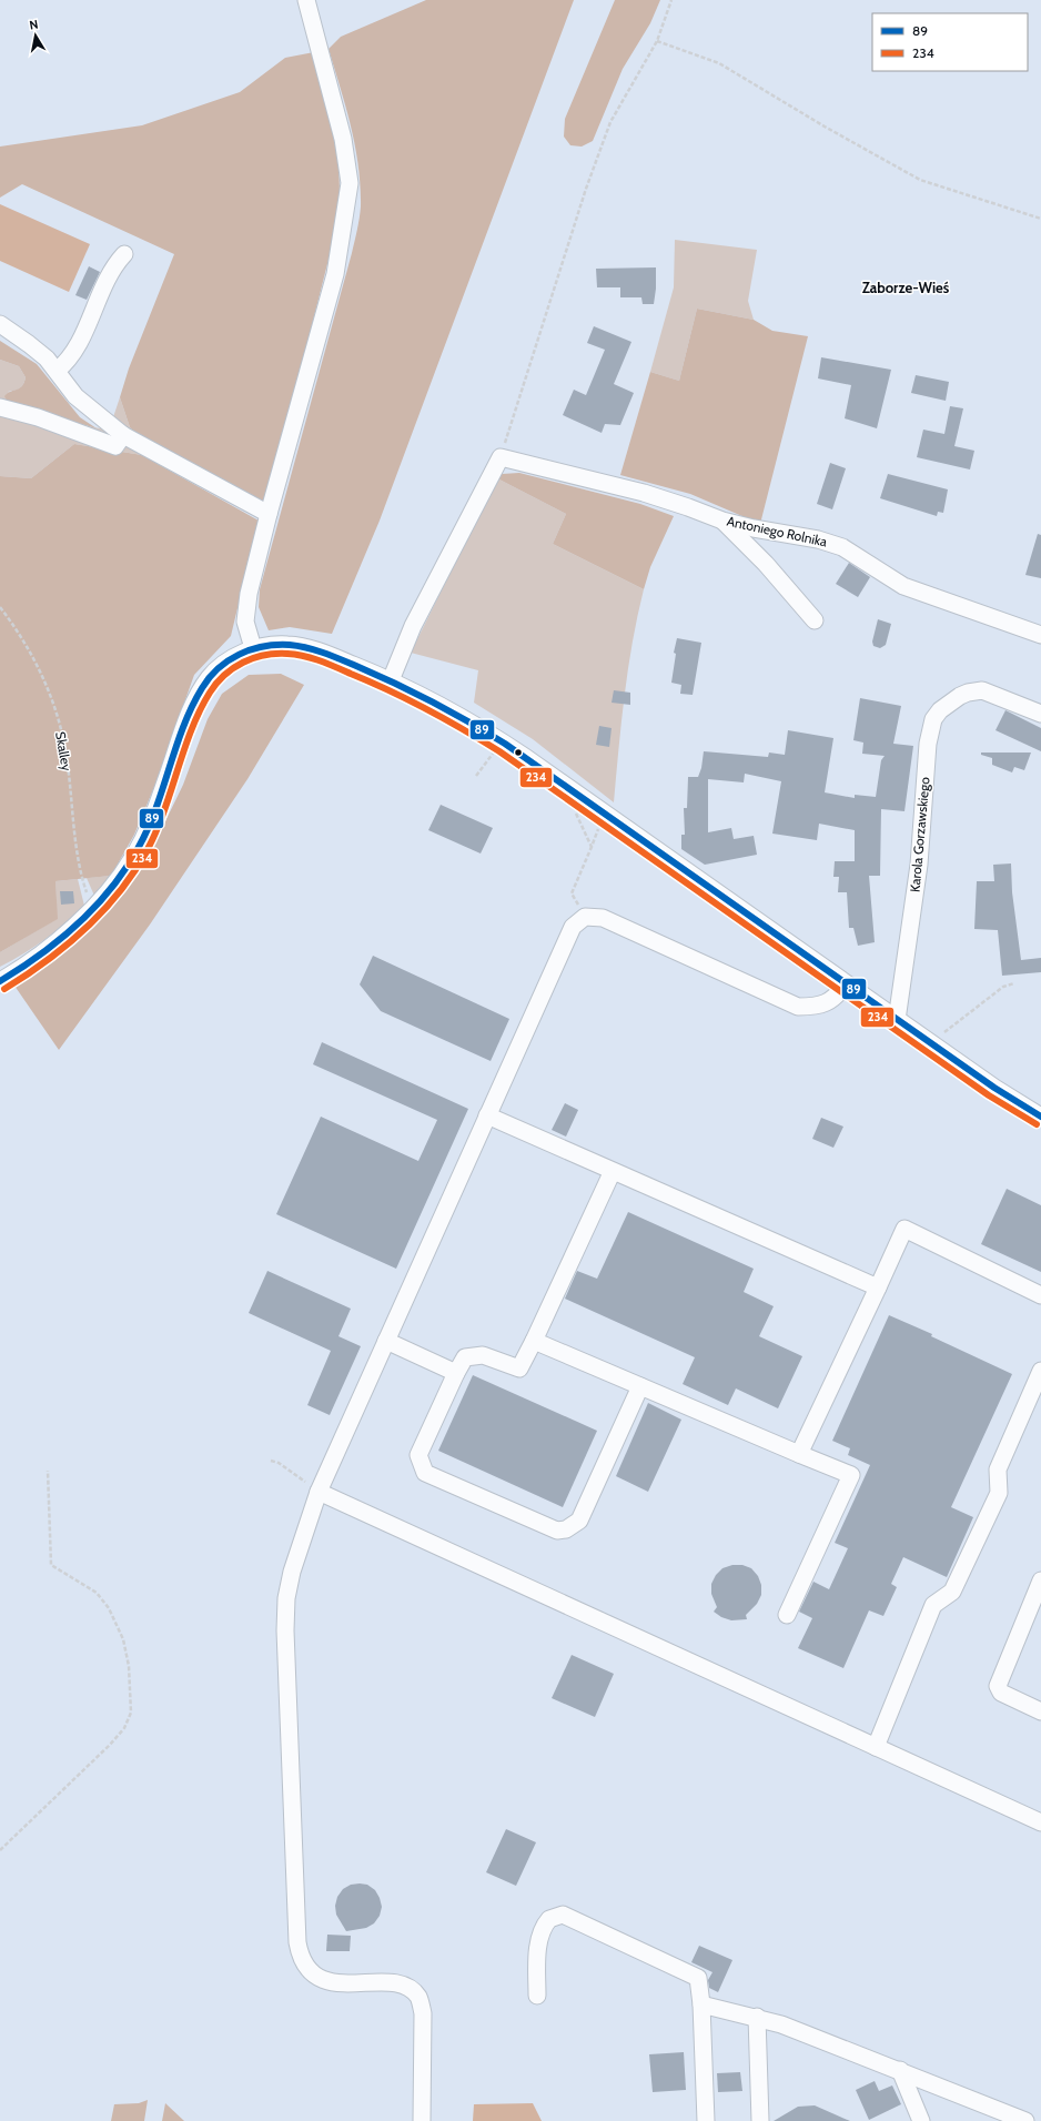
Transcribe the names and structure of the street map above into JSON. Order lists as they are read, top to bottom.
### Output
{
  "streets": {
    "street": ["Antoniego Rolnika", "Karola Gorzawskiego"],
    "path": ["Skalley"]
  },
  "districts": ["Zaborze-Wieś"],
  "lines": ["transit line 89", "transit line 234"],
  "legend": ["89", "234"],
  "north": "top"
}
